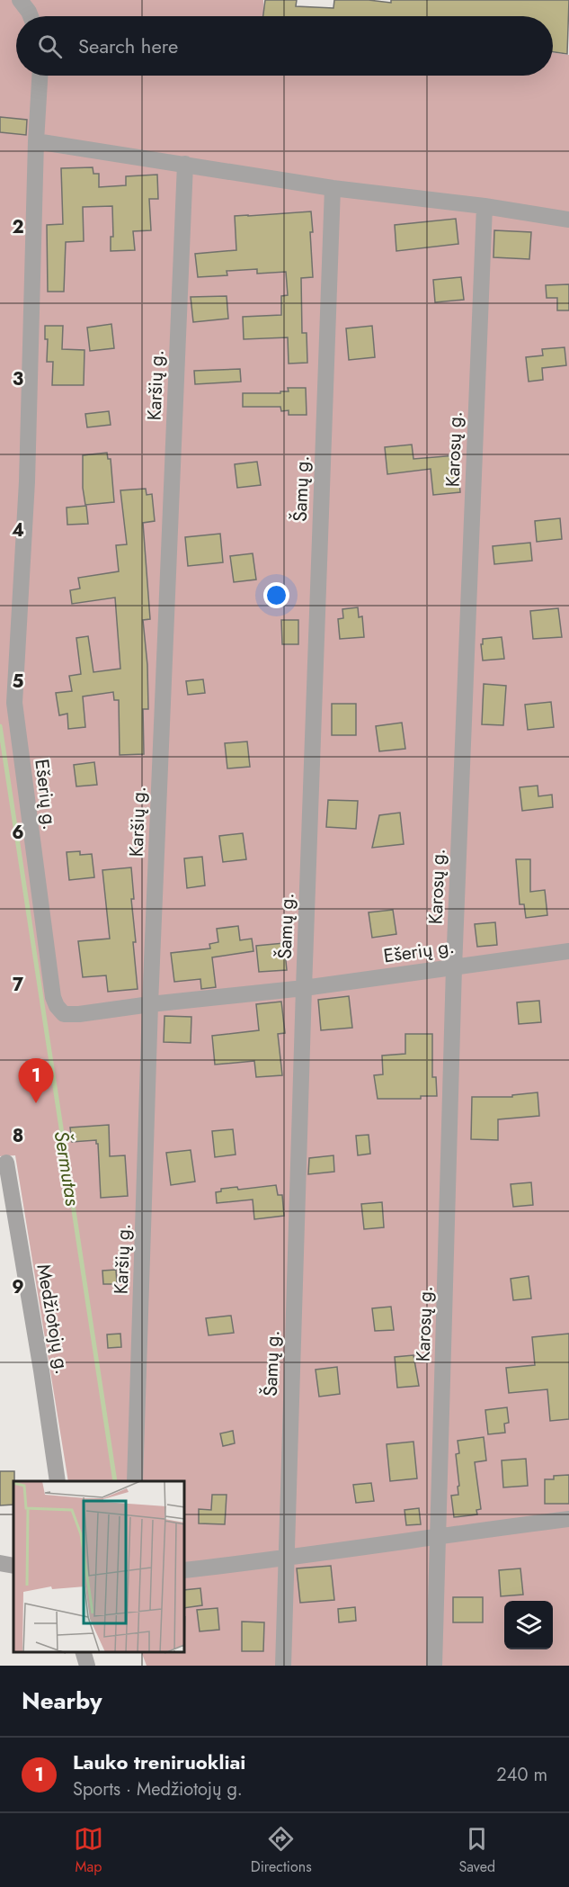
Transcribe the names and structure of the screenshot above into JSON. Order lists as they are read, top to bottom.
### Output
{
  "streets": {
    "street": [
      "Karšių g.",
      "Karosų g.",
      "Šamų g.",
      "Ešerių g.",
      "Medžiotojų g."
    ]
  },
  "crossings": [
    ["Karšių g.", "Ešerių g."],
    ["Karosų g.", "Ešerių g."],
    ["Šamų g.", "Ešerių g."]
  ],
  "water": ["Šermutas"],
  "page": {
    "search": "Search here",
    "pins": "1",
    "heading": "Nearby",
    "list": [
      {
        "mark": "1",
        "name": "Lauko treniruokliai",
        "note": "Sports · Medžiotojų g.",
        "value": "240 m"
      }
    ],
    "nav": ["Map", "Directions", "Saved"]
  },
  "grid": {
    "rows": [
      "2",
      "3",
      "4",
      "5",
      "6",
      "7",
      "8",
      "9"
    ]
  }
}
